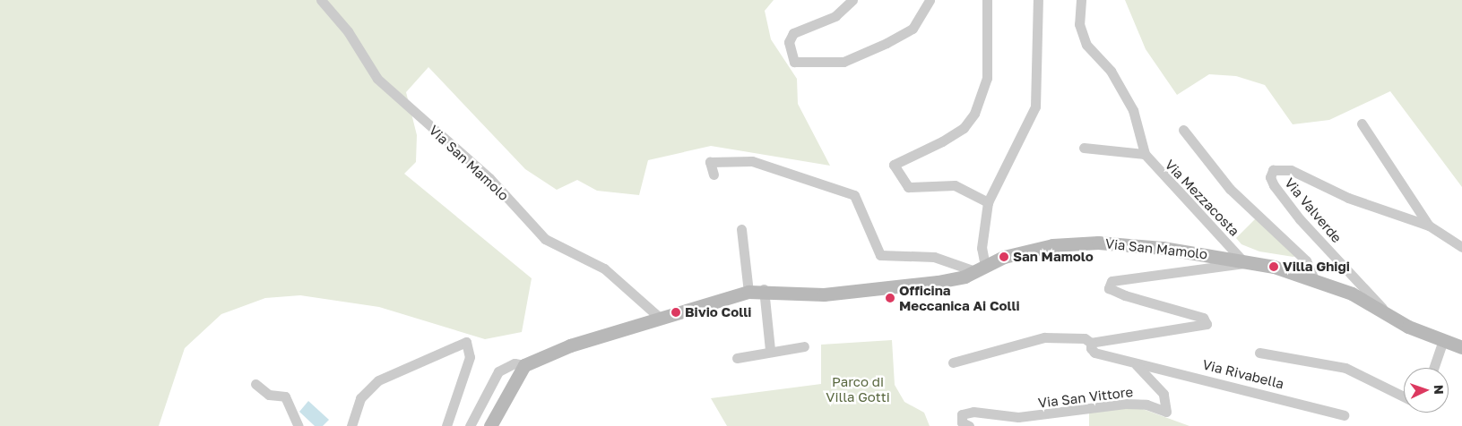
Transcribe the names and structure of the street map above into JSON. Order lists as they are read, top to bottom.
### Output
{
  "streets": {
    "main road": ["Via San Mamolo"],
    "street": [
      "Via Mezzacosta",
      "Via Valverde",
      "Via Rivabella",
      "Via San Vittore"
    ]
  },
  "crossings": [
    ["Via San Mamolo", "Via Mezzacosta"],
    ["Via San Mamolo", "Via Valverde"],
    ["Via San Mamolo", "Via San Vittore"],
    ["Via Mezzacosta", "Via San Vittore"],
    ["Via Rivabella", "Via San Vittore"]
  ],
  "parks": ["Parco di Villa Gotti"],
  "places": [
    "San Mamolo",
    "Villa Ghigi",
    "Officina Meccanica Ai Colli",
    "Bivio Colli"
  ],
  "north": "right"
}
